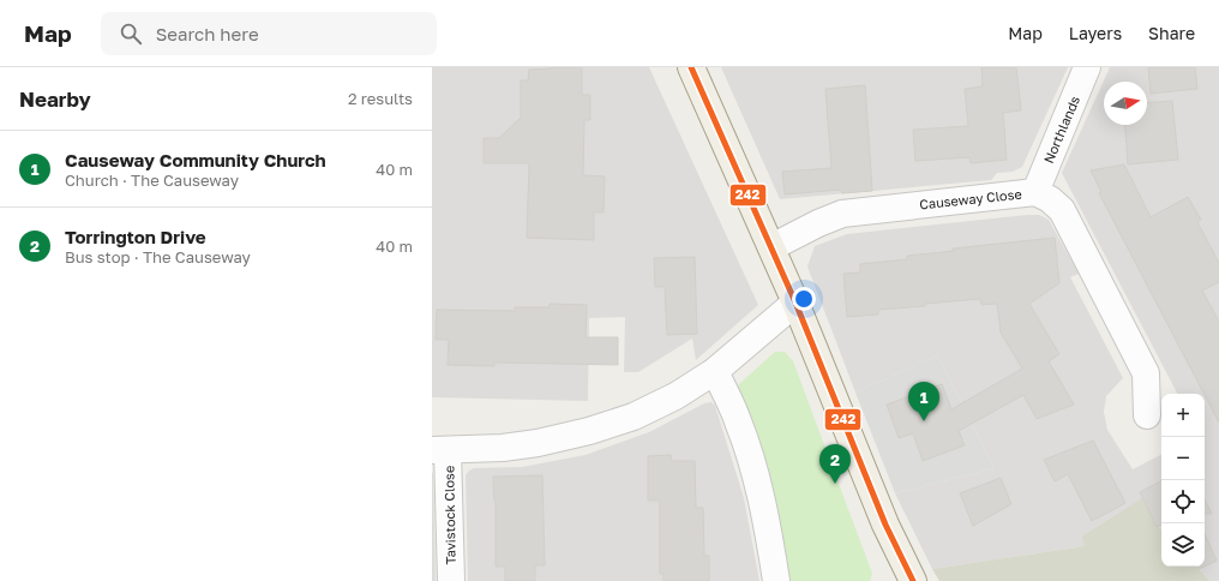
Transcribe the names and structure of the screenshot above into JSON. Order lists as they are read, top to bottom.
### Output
{
  "streets": {
    "street": ["Northlands", "Causeway Close", "Tavistock Close"]
  },
  "crossings": [
    ["Northlands", "Causeway Close"]
  ],
  "lines": ["transit line 242"],
  "north": "right",
  "page": {
    "header": "Map",
    "search": "Search here",
    "nav": ["Map", "Layers", "Share"],
    "heading": ["Nearby", "2 results"],
    "list": [
      {
        "mark": "1",
        "name": "Causeway Community Church",
        "note": "Church · The Causeway",
        "value": "40 m"
      },
      {
        "mark": "2",
        "name": "Torrington Drive",
        "note": "Bus stop · The Causeway",
        "value": "40 m"
      }
    ],
    "pins": ["1", "2"],
    "map_buttons": ["+", "−"]
  }
}
